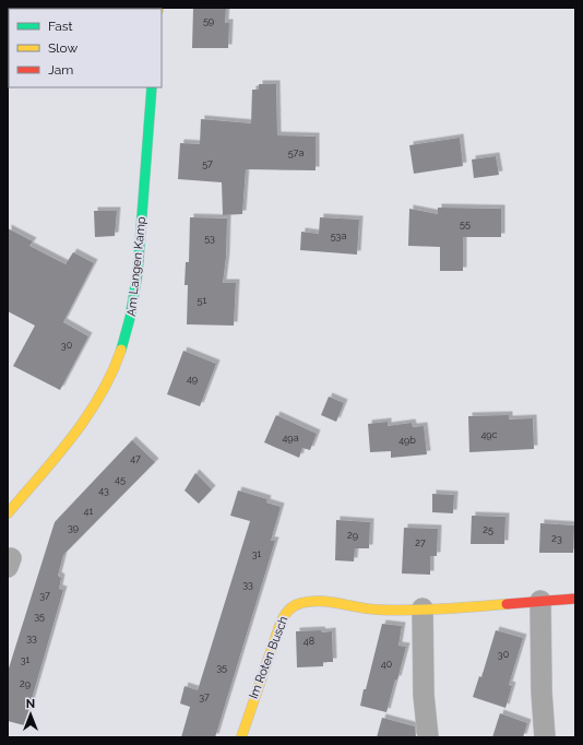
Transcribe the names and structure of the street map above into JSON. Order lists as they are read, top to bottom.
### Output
{
  "streets": {
    "street": ["Am Langen Kamp", "Im Roten Busch"]
  },
  "house_numbers": [
    "59",
    "57a",
    "57",
    "55",
    "53a",
    "53",
    "51",
    "30",
    "49",
    "49c",
    "49a",
    "49b",
    "47",
    "45",
    "43",
    "41",
    "39",
    "25",
    "29",
    "23",
    "27",
    "31",
    "33",
    "37",
    "35",
    "33",
    "48",
    "30",
    "31",
    "40",
    "35",
    "29",
    "37"
  ],
  "legend": ["Fast", "Slow", "Jam"],
  "north": "top"
}
